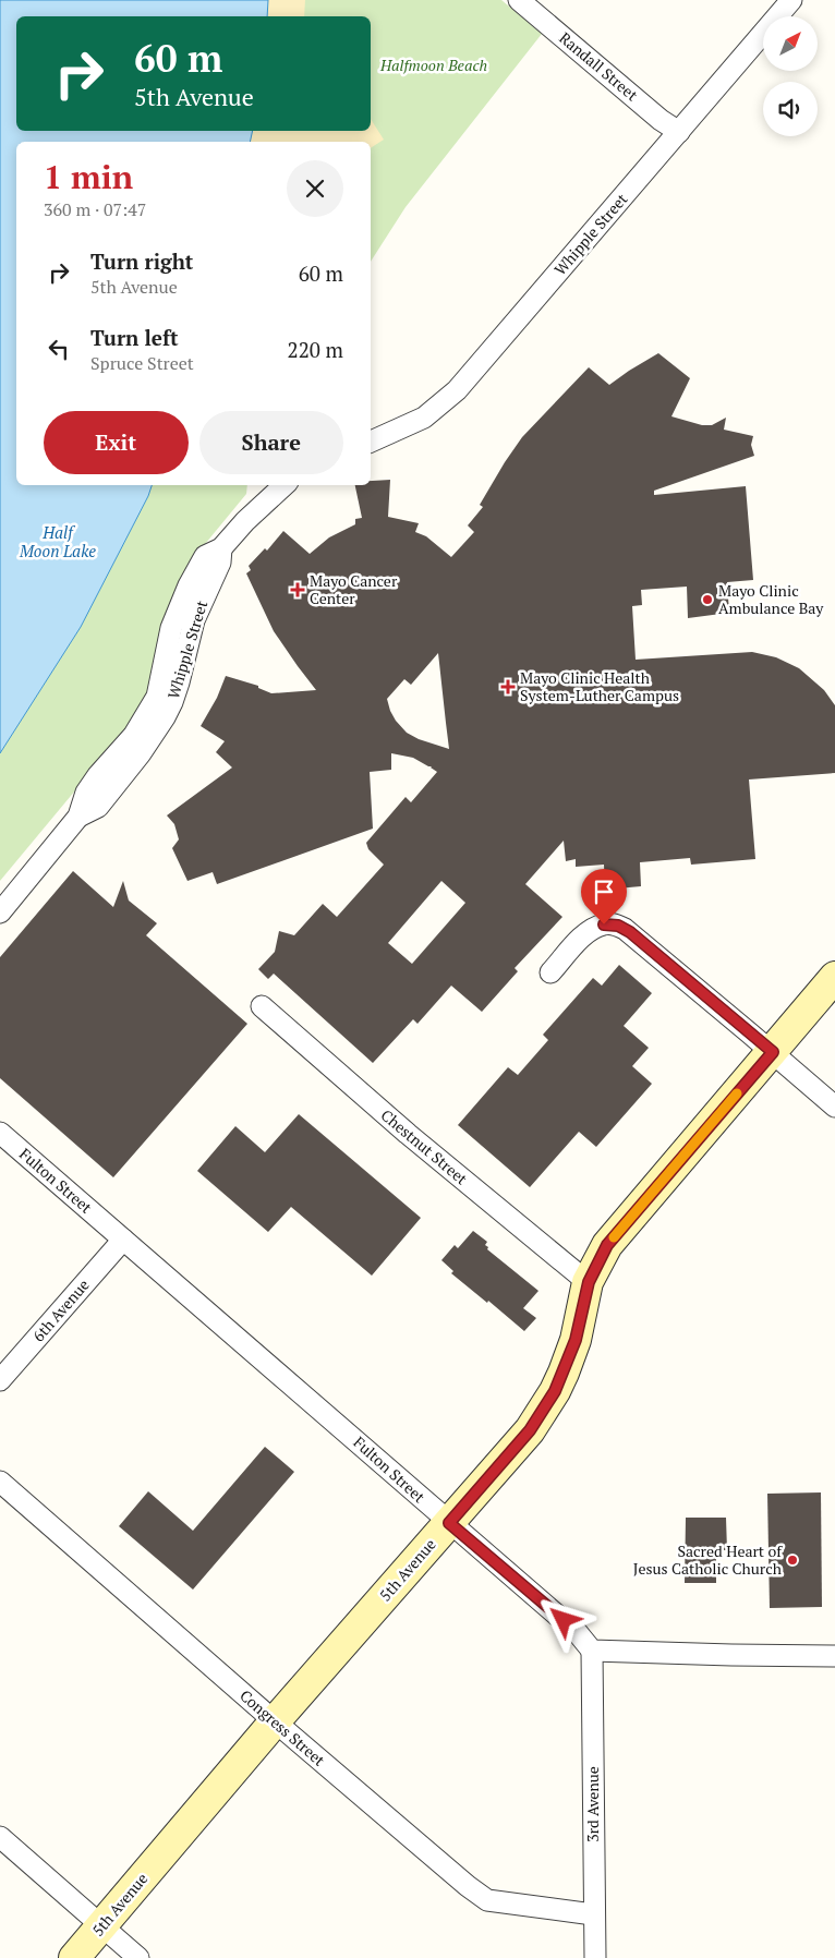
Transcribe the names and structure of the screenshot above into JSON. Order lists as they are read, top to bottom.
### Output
{
  "streets": {
    "main road": ["5th Avenue"],
    "street": [
      "Randall Street",
      "Whipple Street",
      "Chestnut Street",
      "Fulton Street",
      "6th Avenue",
      "Congress Street",
      "3rd Avenue"
    ]
  },
  "crossings": [
    ["Randall Street", "Whipple Street"],
    ["Chestnut Street", "5th Avenue"],
    ["Fulton Street", "6th Avenue"],
    ["Fulton Street", "5th Avenue"],
    ["Fulton Street", "3rd Avenue"],
    ["5th Avenue", "Congress Street"],
    ["Congress Street", "3rd Avenue"]
  ],
  "water": ["Half Moon Lake"],
  "parks": ["Halfmoon Beach"],
  "places": {
    "health": ["Mayo Cancer Center", "Mayo Clinic Health System-Luther Campus"],
    "other": ["Mayo Clinic Ambulance Bay", "Sacred Heart of Jesus Catholic Church"]
  },
  "north": "top right",
  "page": {
    "turn": ["60 m", "5th Avenue"],
    "heading": ["1 min", "360 m · 07:47"],
    "list": [
      {
        "name": "Turn right",
        "note": "5th Avenue",
        "value": "60 m"
      },
      {
        "name": "Turn left",
        "note": "Spruce Street",
        "value": "220 m"
      }
    ],
    "buttons": ["Exit", "Share"]
  }
}
